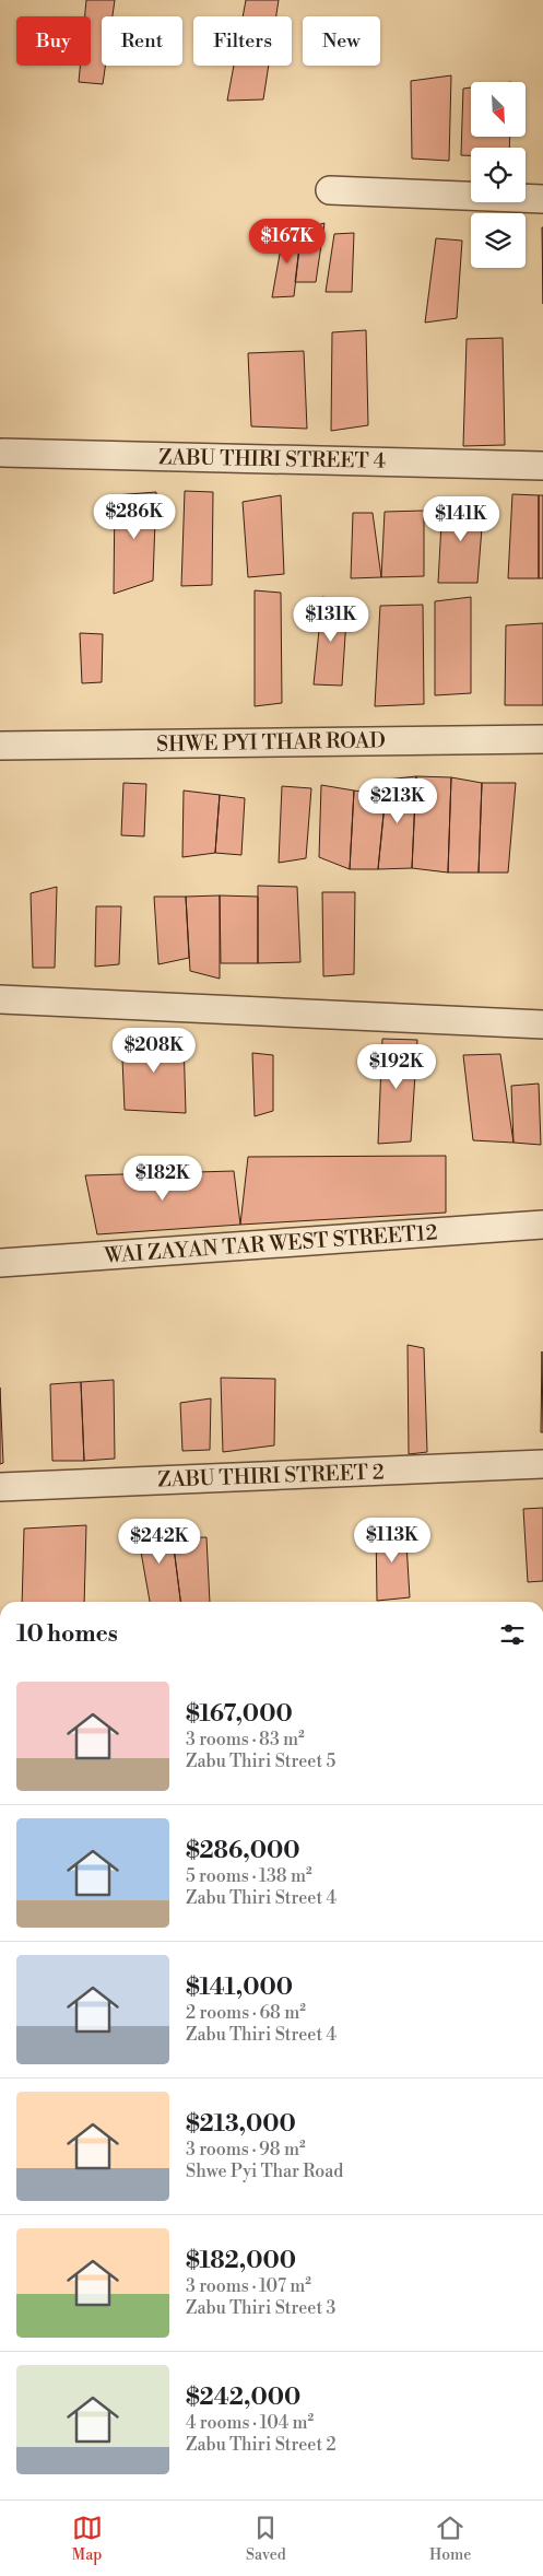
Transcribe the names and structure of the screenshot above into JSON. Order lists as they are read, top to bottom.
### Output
{
  "streets": {
    "street": [
      "ZABU THIRI STREET 4",
      "SHWE PYI THAR ROAD",
      "WAI ZAYAN TAR WEST STREET12",
      "ZABU THIRI STREET 2"
    ]
  },
  "north": "bottom right",
  "page": {
    "chip": [
      "Buy",
      "Rent",
      "Filters",
      "New"
    ],
    "price": [
      "$167K",
      "$286K",
      "$141K",
      "$131K",
      "$213K",
      "$208K",
      "$192K",
      "$182K",
      "$113K",
      "$242K"
    ],
    "heading": "10 homes",
    "list": [
      {
        "name": "$167,000",
        "note": "3 rooms · 83 m² · Zabu Thiri Street 5"
      },
      {
        "name": "$286,000",
        "note": "5 rooms · 138 m² · Zabu Thiri Street 4"
      },
      {
        "name": "$141,000",
        "note": "2 rooms · 68 m² · Zabu Thiri Street 4"
      },
      {
        "name": "$213,000",
        "note": "3 rooms · 98 m² · Shwe Pyi Thar Road"
      },
      {
        "name": "$182,000",
        "note": "3 rooms · 107 m² · Zabu Thiri Street 3"
      },
      {
        "name": "$242,000",
        "note": "4 rooms · 104 m² · Zabu Thiri Street 2"
      }
    ],
    "tabs": ["Map", "Saved", "Home"]
  }
}
